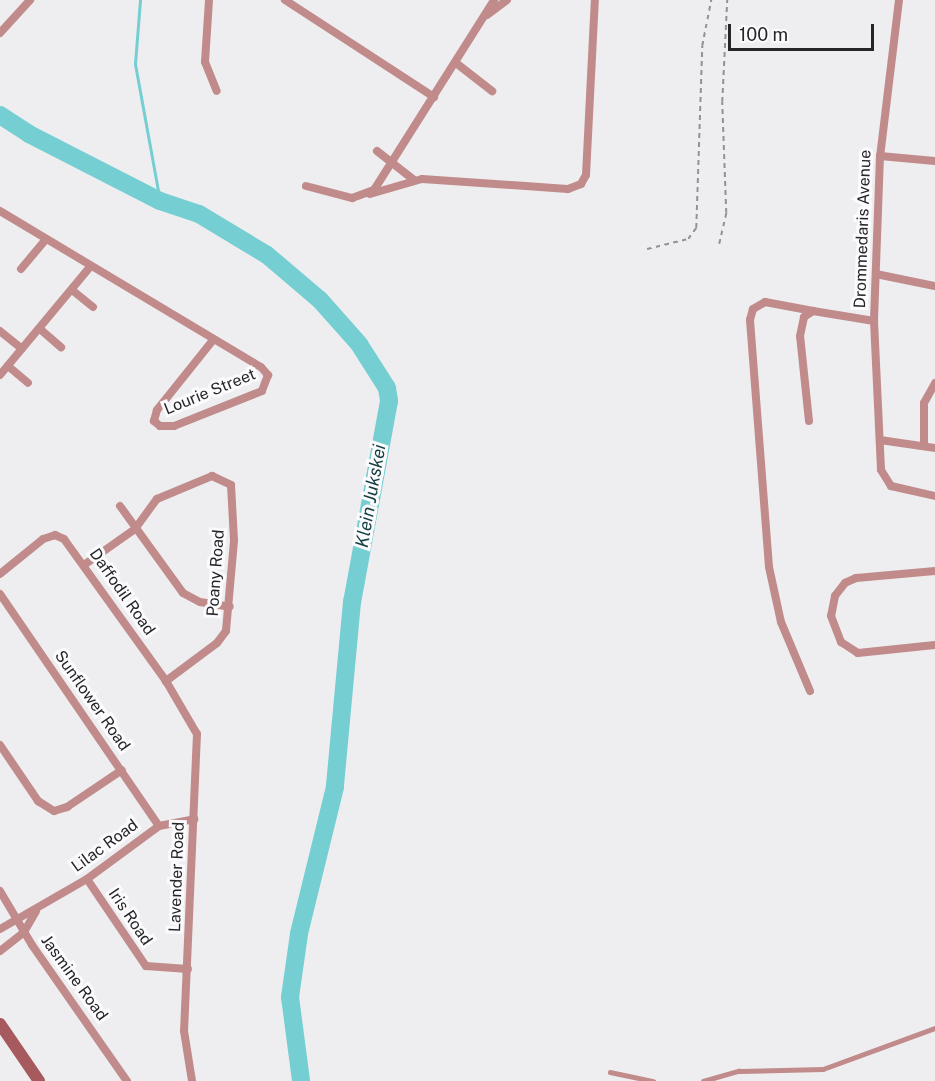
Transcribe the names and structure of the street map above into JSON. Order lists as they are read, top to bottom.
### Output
{
  "streets": {
    "street": [
      "Drommedaris Avenue",
      "Lourie Street",
      "Poany Road",
      "Daffodil Road",
      "Sunflower Road",
      "Lilac Road",
      "Lavender Road",
      "Iris Road",
      "Jasmine Road"
    ]
  },
  "crossings": [
    ["Poany Road", "Daffodil Road"],
    ["Poany Road", "Lavender Road"],
    ["Daffodil Road", "Lavender Road"],
    ["Sunflower Road", "Lilac Road"],
    ["Lilac Road", "Lavender Road"],
    ["Lilac Road", "Iris Road"],
    ["Lilac Road", "Jasmine Road"],
    ["Lavender Road", "Iris Road"]
  ],
  "water": ["Klein Jukskei"],
  "scale_bar": "100 m"
}
